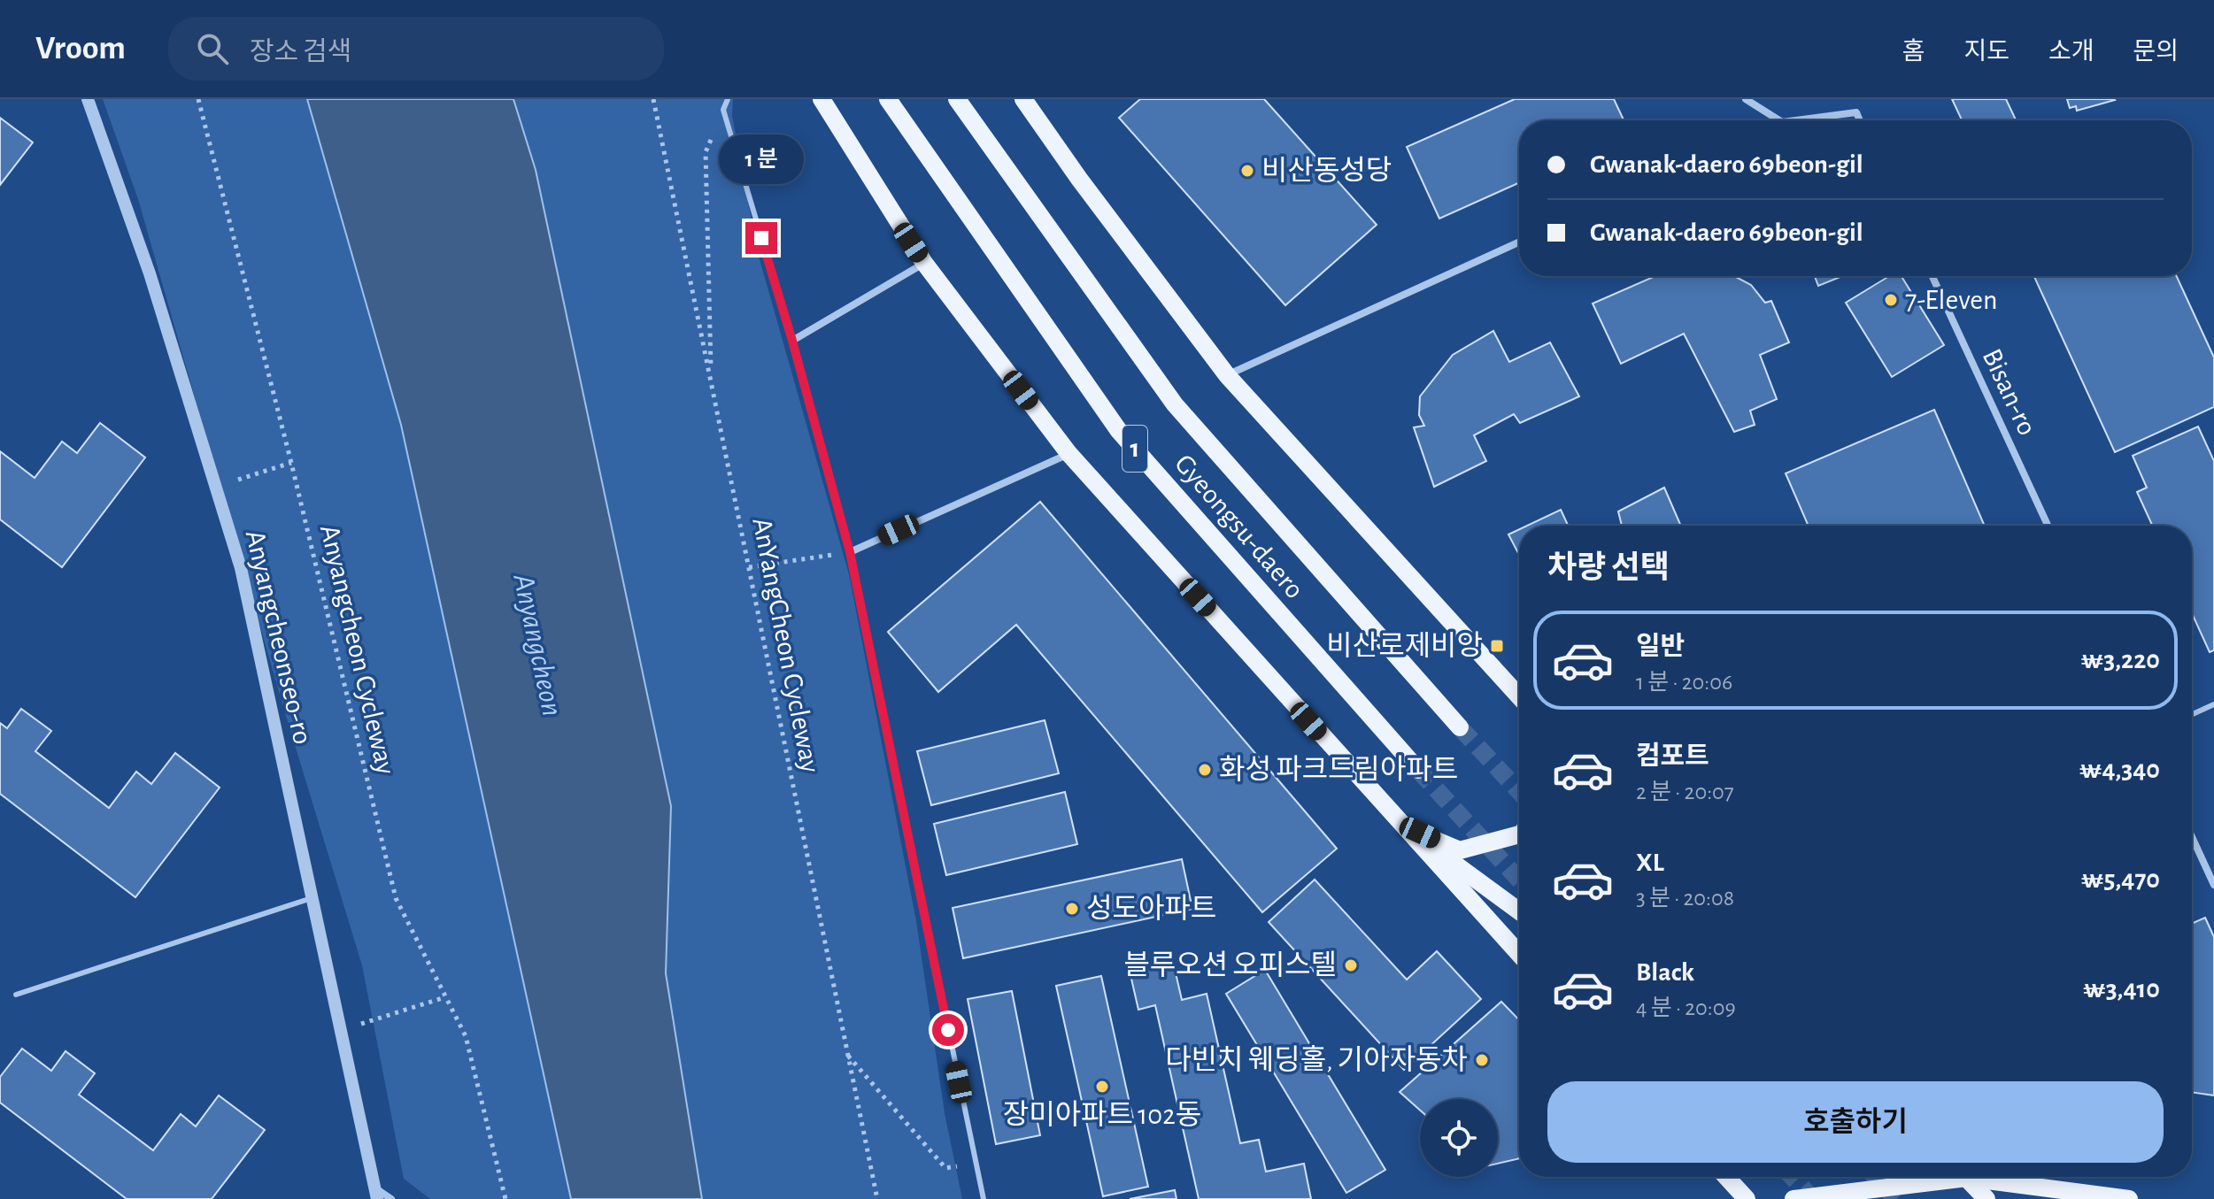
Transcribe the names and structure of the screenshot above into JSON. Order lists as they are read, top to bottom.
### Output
{
  "streets": {
    "main road": ["1", "Gyeongsu-daero"],
    "street": ["Bisan-ro", "Anyangcheonseo-ro"],
    "path": ["AnYangCheon Cycleway", "Anyangcheon Cycleway"]
  },
  "water": ["Anyangcheon"],
  "places": {
    "other": [
      "비산동성당",
      "7-Eleven",
      "화성 파크드림아파트",
      "성도아파트",
      "블루오션 오피스텔",
      "다빈치 웨딩홀, 기아자동차",
      "장미아파트 102동"
    ],
    "transit": ["비산로제비앙"]
  },
  "page": {
    "header": "Vroom",
    "search": "장소 검색",
    "nav": [
      "홈",
      "지도",
      "소개",
      "문의"
    ],
    "banner": ["Gwanak-daero 69beon-gil", "Gwanak-daero 69beon-gil"],
    "bubble": "1 분",
    "heading": "차량 선택",
    "list": [
      {
        "name": "일반",
        "note": "1 분 · 20:06",
        "value": "₩3,220"
      },
      {
        "name": "컴포트",
        "note": "2 분 · 20:07",
        "value": "₩4,340"
      },
      {
        "name": "XL",
        "note": "3 분 · 20:08",
        "value": "₩5,470"
      },
      {
        "name": "Black",
        "note": "4 분 · 20:09",
        "value": "₩3,410"
      }
    ],
    "buttons": "호출하기"
  }
}
